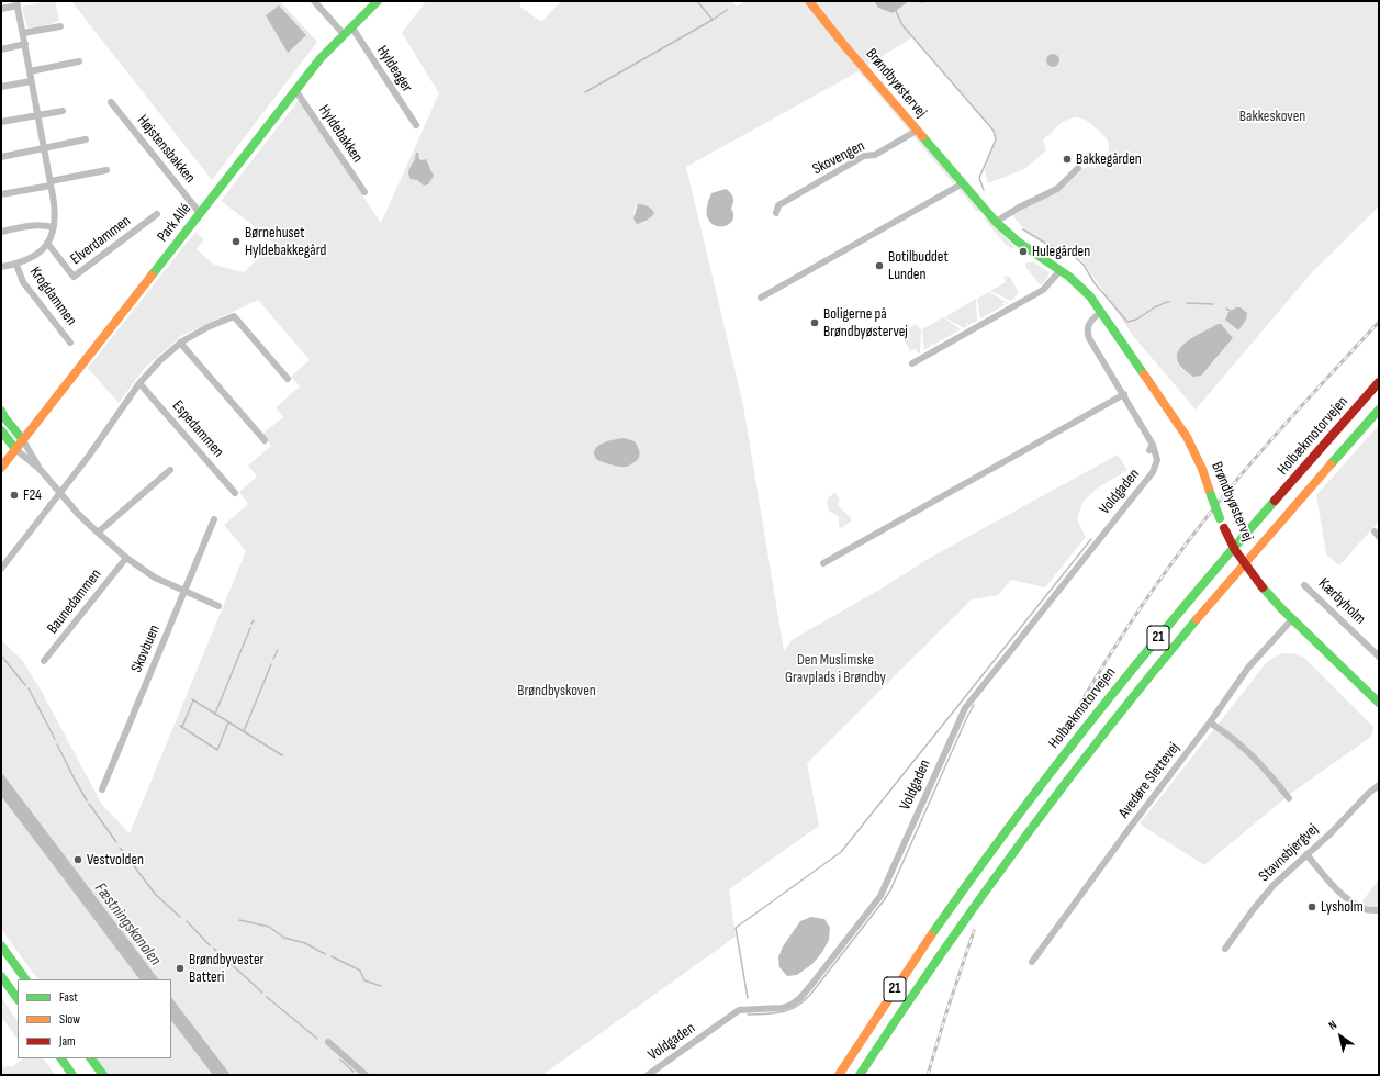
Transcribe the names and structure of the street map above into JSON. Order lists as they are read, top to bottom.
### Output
{
  "streets": {
    "main road": [
      "Brøndbyøstervej",
      "Park Allé",
      "Holbækmotorvejen",
      "21"
    ],
    "street": [
      "Hyldeager",
      "Hyldebakken",
      "Højstensbakken",
      "Skovengen",
      "Elverdammen",
      "Krogdammen",
      "Espedammen",
      "Voldgaden",
      "Baunedammen",
      "Kærbyholm",
      "Skovbuen",
      "Avedøre Slettevej",
      "Stavnsbjergvej"
    ]
  },
  "crossings": [
    ["Hyldeager", "Park Allé"],
    ["Brøndbyøstervej", "Skovengen"],
    ["Brøndbyøstervej", "Avedøre Slettevej"],
    ["Hyldebakken", "Park Allé"],
    ["Højstensbakken", "Park Allé"]
  ],
  "water": ["Fæstningskanalen"],
  "parks": ["Bakkeskoven", "Den Muslimske Gravplads i Brøndby", "Brøndbyskoven"],
  "places": [
    "Bakkegården",
    "Børnehuset Hyldebakkegård",
    "Hulegården",
    "Botilbuddet Lunden",
    "Boligerne på Brøndbyøstervej",
    "F24",
    "Vestvolden",
    "Lysholm",
    "Brøndbyvester Batteri"
  ],
  "legend": ["Fast", "Slow", "Jam"],
  "north": "top left"
}
